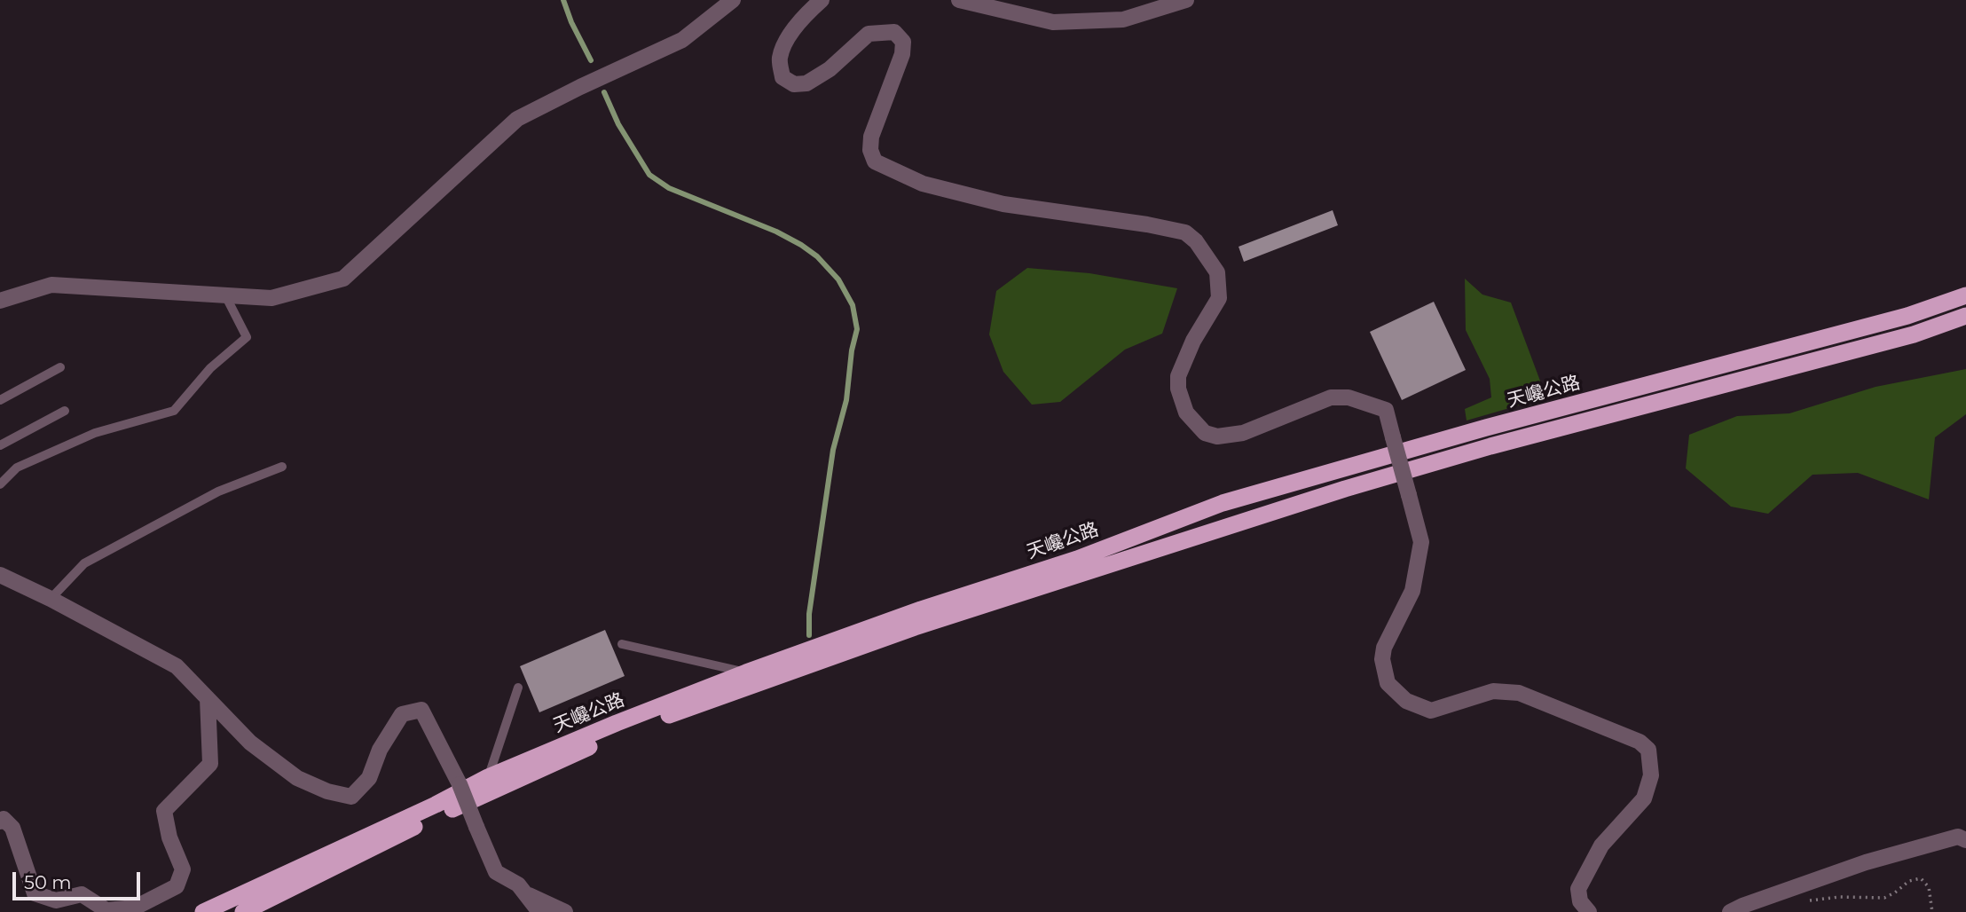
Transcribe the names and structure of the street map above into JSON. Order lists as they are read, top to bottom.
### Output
{
  "streets": {
    "highway": ["天巉公路"]
  },
  "scale_bar": "50 m"
}
